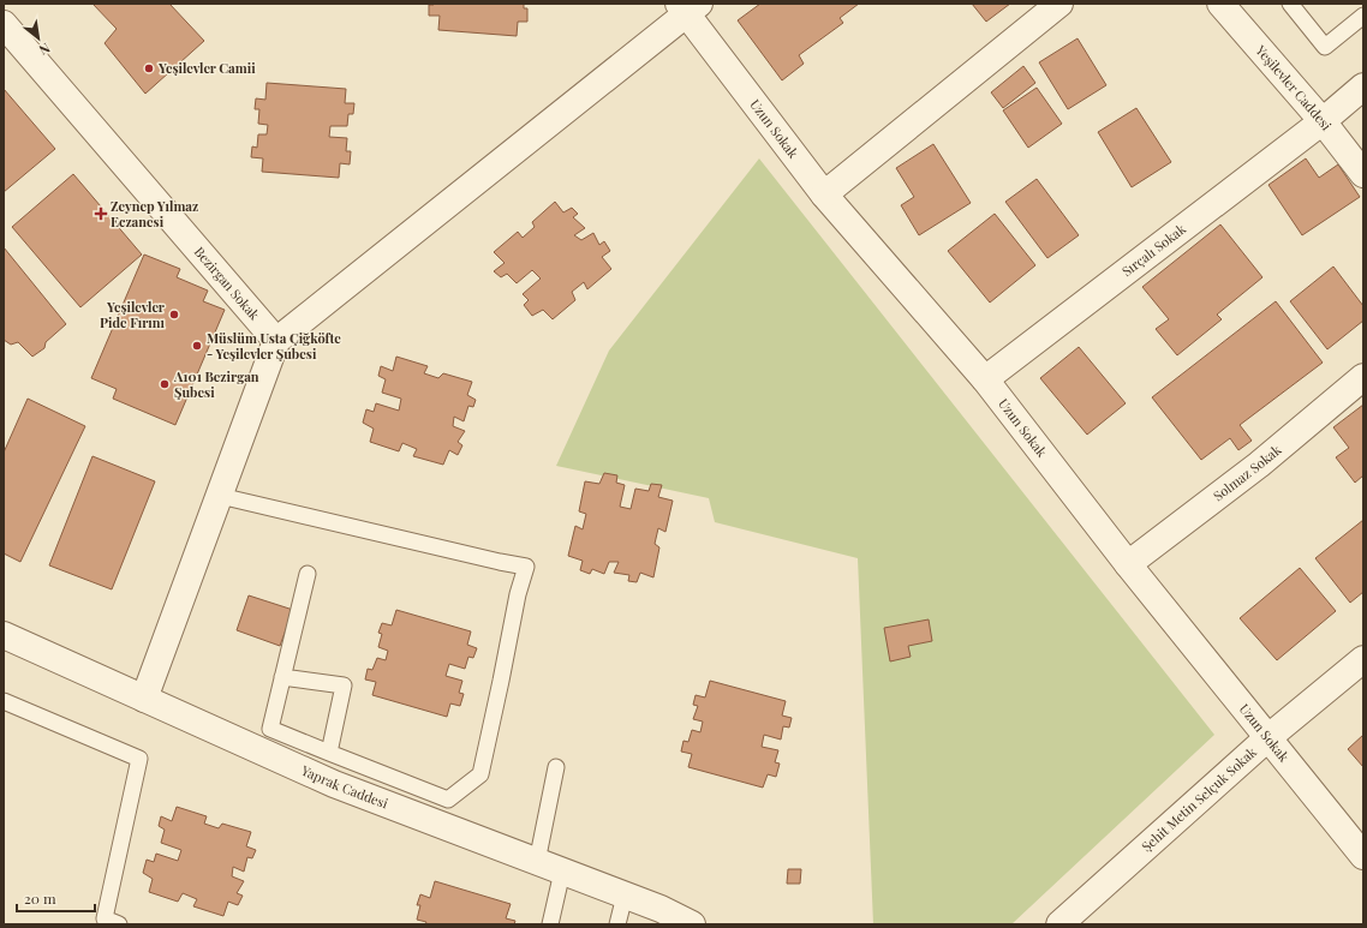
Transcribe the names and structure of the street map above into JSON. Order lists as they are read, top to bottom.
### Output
{
  "streets": {
    "street": [
      "Yeşilevler Caddesi",
      "Uzun Sokak",
      "Sırçalı Sokak",
      "Bezirgan Sokak",
      "Solmaz Sokak",
      "Yaprak Caddesi",
      "Şehit Metin Selçuk Sokak"
    ]
  },
  "crossings": [
    ["Yeşilevler Caddesi", "Sırçalı Sokak"],
    ["Uzun Sokak", "Sırçalı Sokak"],
    ["Uzun Sokak", "Solmaz Sokak"],
    ["Uzun Sokak", "Şehit Metin Selçuk Sokak"]
  ],
  "places": {
    "other": [
      "Yeşilevler Camii",
      "Yeşilevler Pide Fırını",
      "Müslüm Usta Çiğköfte - Yeşilevler Şubesi",
      "A101 Bezirgan Şubesi"
    ],
    "health": ["Zeynep Yılmaz Eczanesi"]
  },
  "scale_bar": "20 m",
  "north": "bottom right"
}
